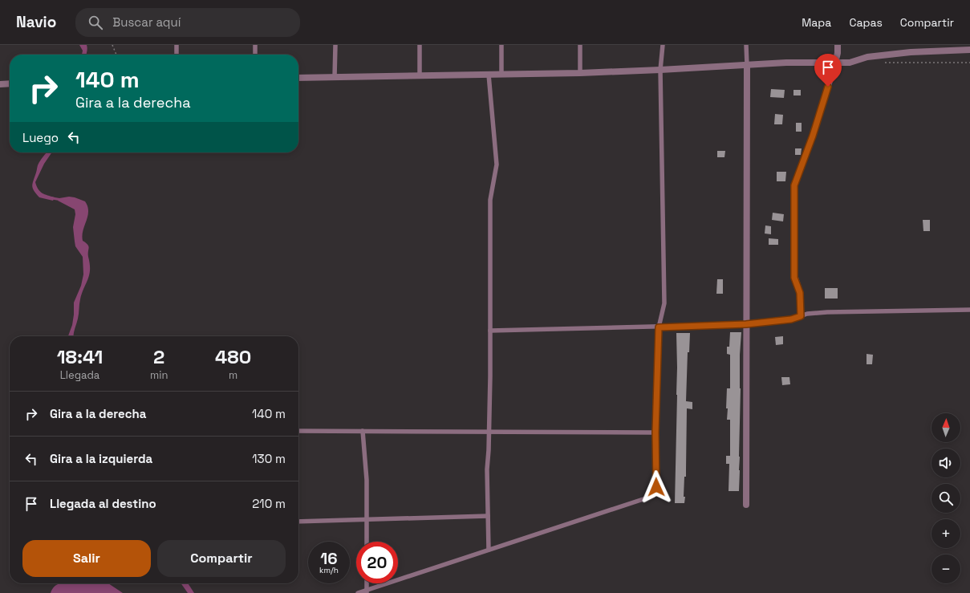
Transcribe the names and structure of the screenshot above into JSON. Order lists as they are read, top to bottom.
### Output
{
  "north": "top",
  "page": {
    "header": "Navio",
    "search": "Buscar aquí",
    "nav": ["Mapa", "Capas", "Compartir"],
    "turn": ["140 m", "Gira a la derecha"],
    "then": "Luego",
    "eta": [
      "18:41",
      "Llegada",
      "2",
      "min",
      "480",
      "m"
    ],
    "list": [
      {
        "name": "Gira a la derecha",
        "value": "140 m"
      },
      {
        "name": "Gira a la izquierda",
        "value": "130 m"
      },
      {
        "name": "Llegada al destino",
        "value": "210 m"
      }
    ],
    "map_buttons": ["+", "−"],
    "buttons": ["Salir", "Compartir"],
    "speed": "16 km/h",
    "limit": "20"
  }
}
